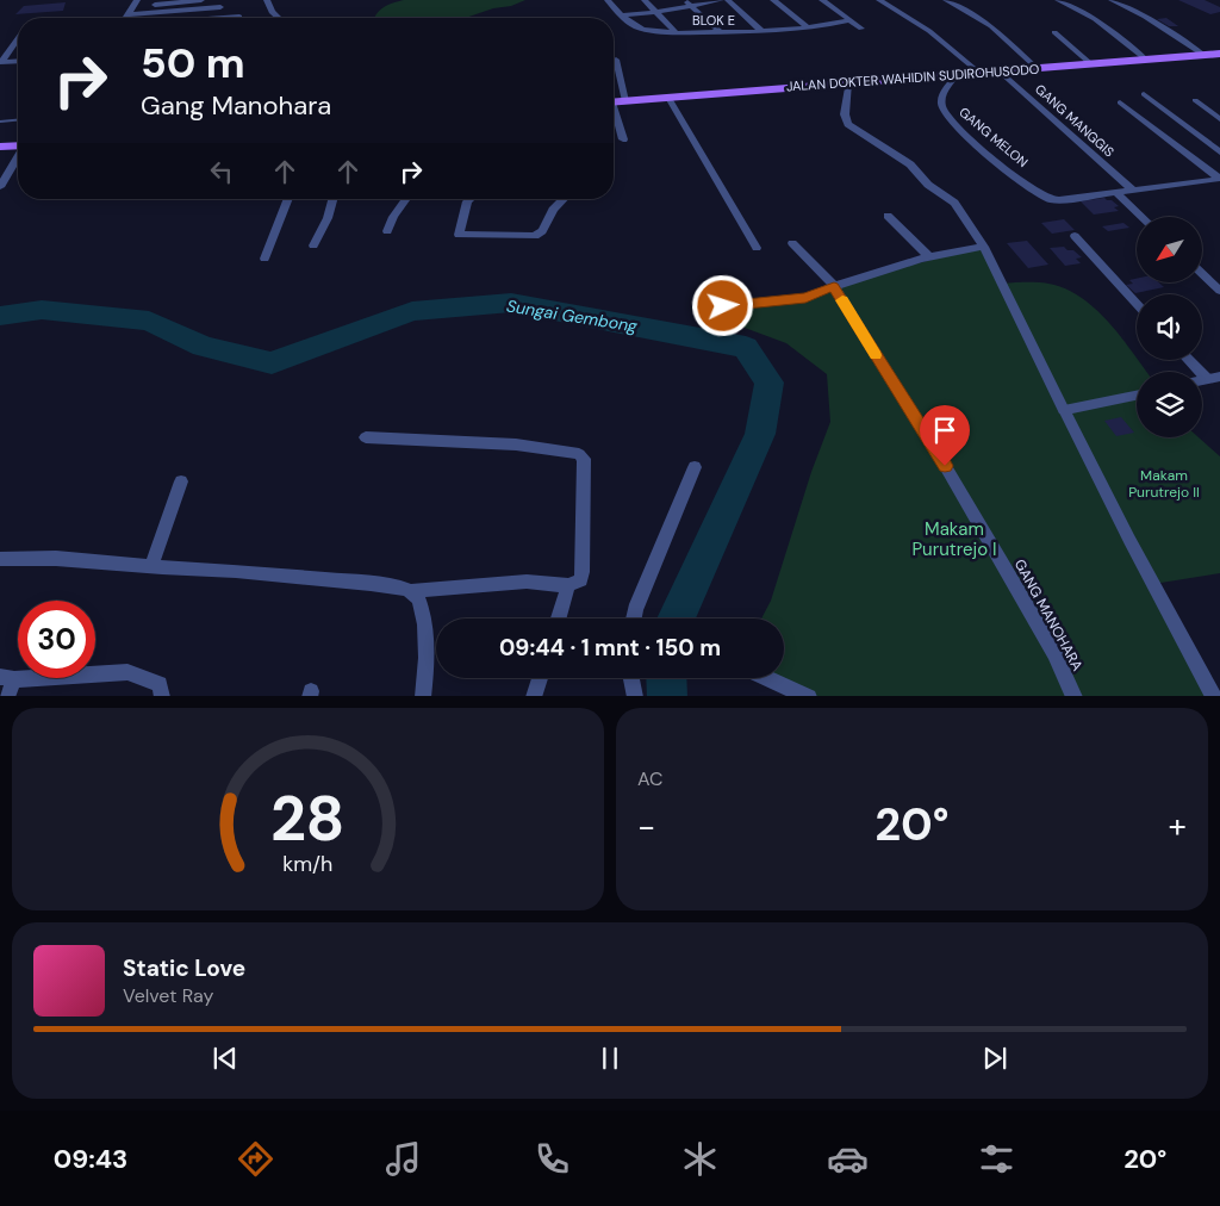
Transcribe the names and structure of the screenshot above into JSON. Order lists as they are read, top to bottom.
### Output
{
  "streets": {
    "main road": ["JALAN DOKTER WAHIDIN SUDIROHUSODO"],
    "street": [
      "BLOK E",
      "GANG MANGGIS",
      "GANG MELON",
      "GANG MANOHARA"
    ]
  },
  "crossings": [
    ["JALAN DOKTER WAHIDIN SUDIROHUSODO", "GANG MANGGIS"],
    ["JALAN DOKTER WAHIDIN SUDIROHUSODO", "GANG MELON"]
  ],
  "water": ["Sungai Gembong"],
  "parks": ["Makam Purutrejo II", "Makam Purutrejo I"],
  "north": "bottom left",
  "page": {
    "turn": ["50 m", "Gang Manohara"],
    "limit": "30",
    "trip": "09:44 · 1 mnt · 150 m",
    "tile": "AC",
    "heat": ["−", "20°", "+"],
    "song": ["Static Love", "Velvet Ray"],
    "tabs": ["09:43", "20°"],
    "gauge": ["28", "km/h"]
  }
}
